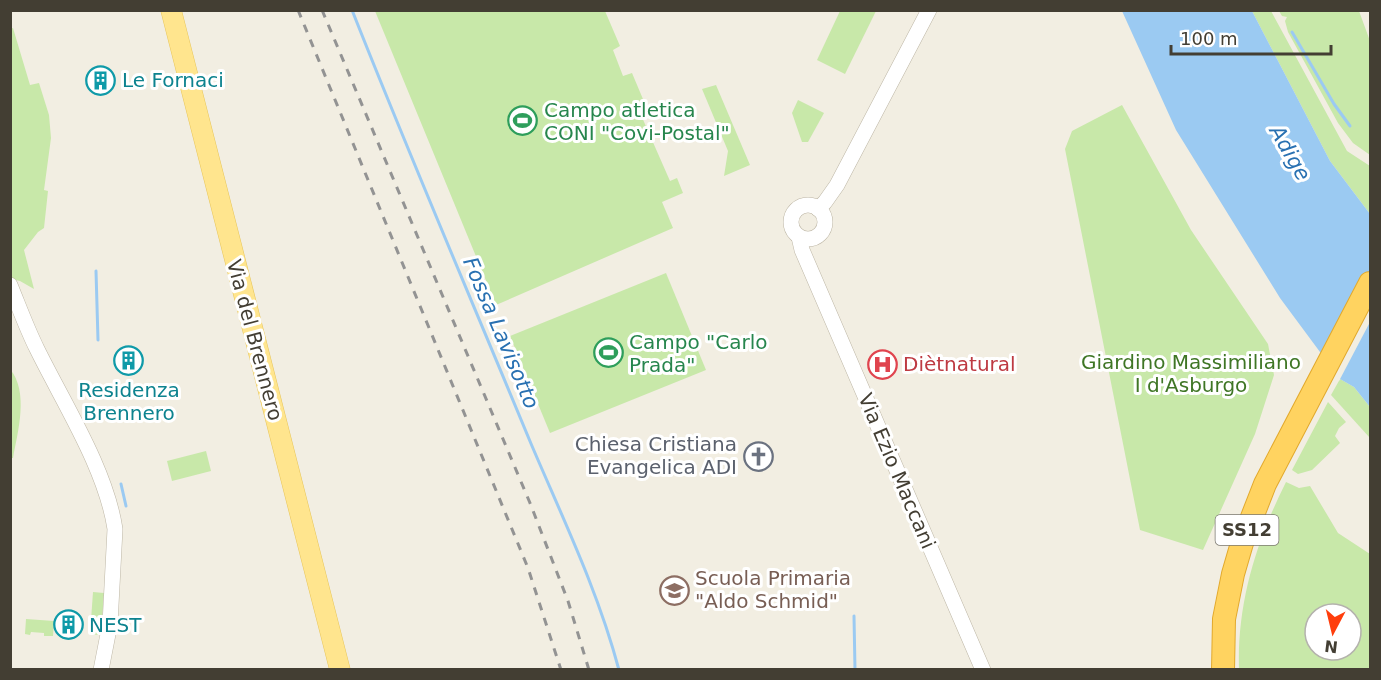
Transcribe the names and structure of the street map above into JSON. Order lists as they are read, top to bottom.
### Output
{
  "streets": {
    "highway": ["SS12"],
    "main road": ["Via del Brennero"],
    "street": ["Via Ezio Maccani"]
  },
  "water": ["Adige", "Fossa Lavisotto"],
  "parks": ["Giardino Massimiliano I d'Asburgo"],
  "places": {
    "building": ["Le Fornaci", "Residenza Brennero", "NEST"],
    "sports": ["Campo atletica CONI \"Covi-Postal\"", "Campo \"Carlo Prada\""],
    "hospital": ["Diètnatural"],
    "church": ["Chiesa Cristiana Evangelica ADI"],
    "school or university": ["Scuola Primaria \"Aldo Schmid\""]
  },
  "scale_bar": "100 m",
  "north": "bottom"
}
